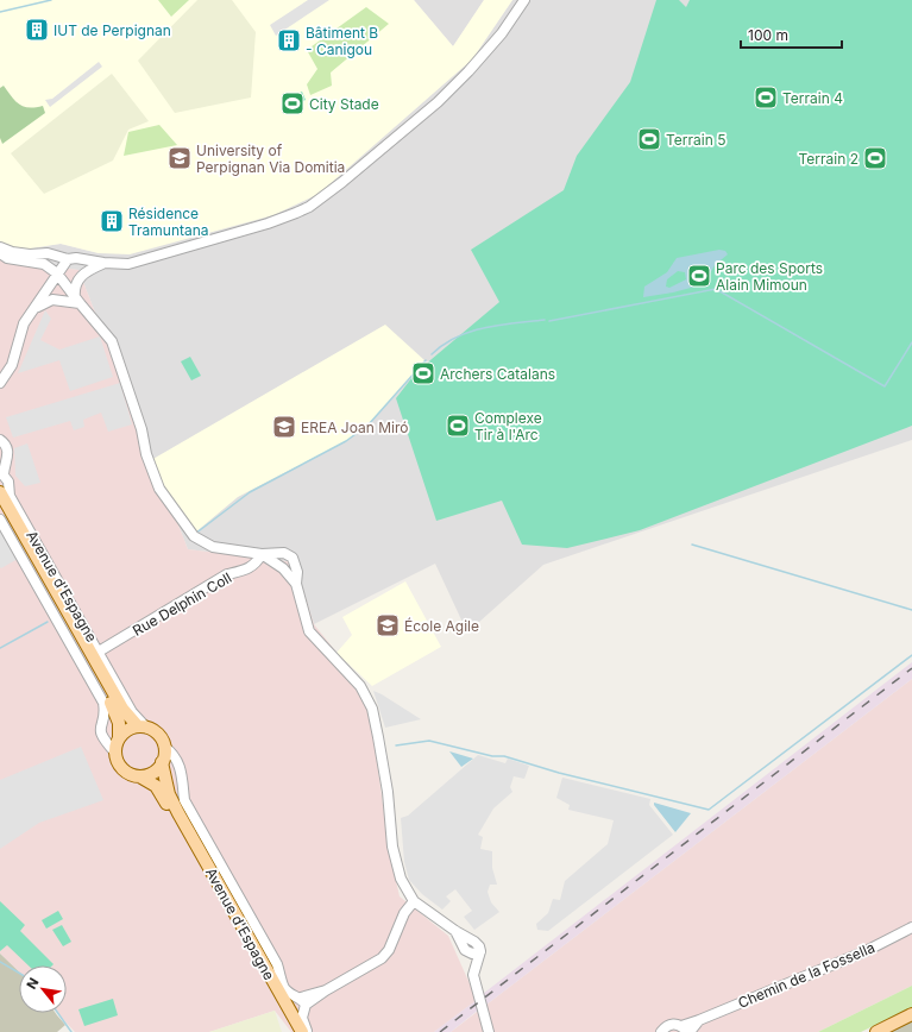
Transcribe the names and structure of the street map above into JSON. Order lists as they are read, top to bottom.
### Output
{
  "streets": {
    "main road": ["Avenue d'Espagne"],
    "street": ["Rue Delphin Coll", "Chemin de la Fossella"]
  },
  "crossings": [
    ["Avenue d'Espagne", "Rue Delphin Coll"]
  ],
  "places": {
    "building": ["IUT de Perpignan", "Bâtiment B - Canigou", "Résidence Tramuntana"],
    "sports": [
      "Terrain 4",
      "City Stade",
      "Terrain 5",
      "Terrain 2",
      "Parc des Sports Alain Mimoun",
      "Archers Catalans",
      "Complexe Tir à l'Arc"
    ],
    "school or university": ["University of Perpignan Via Domitia", "EREA Joan Miró", "École Agile"]
  },
  "scale_bar": "100 m",
  "north": "top left"
}
